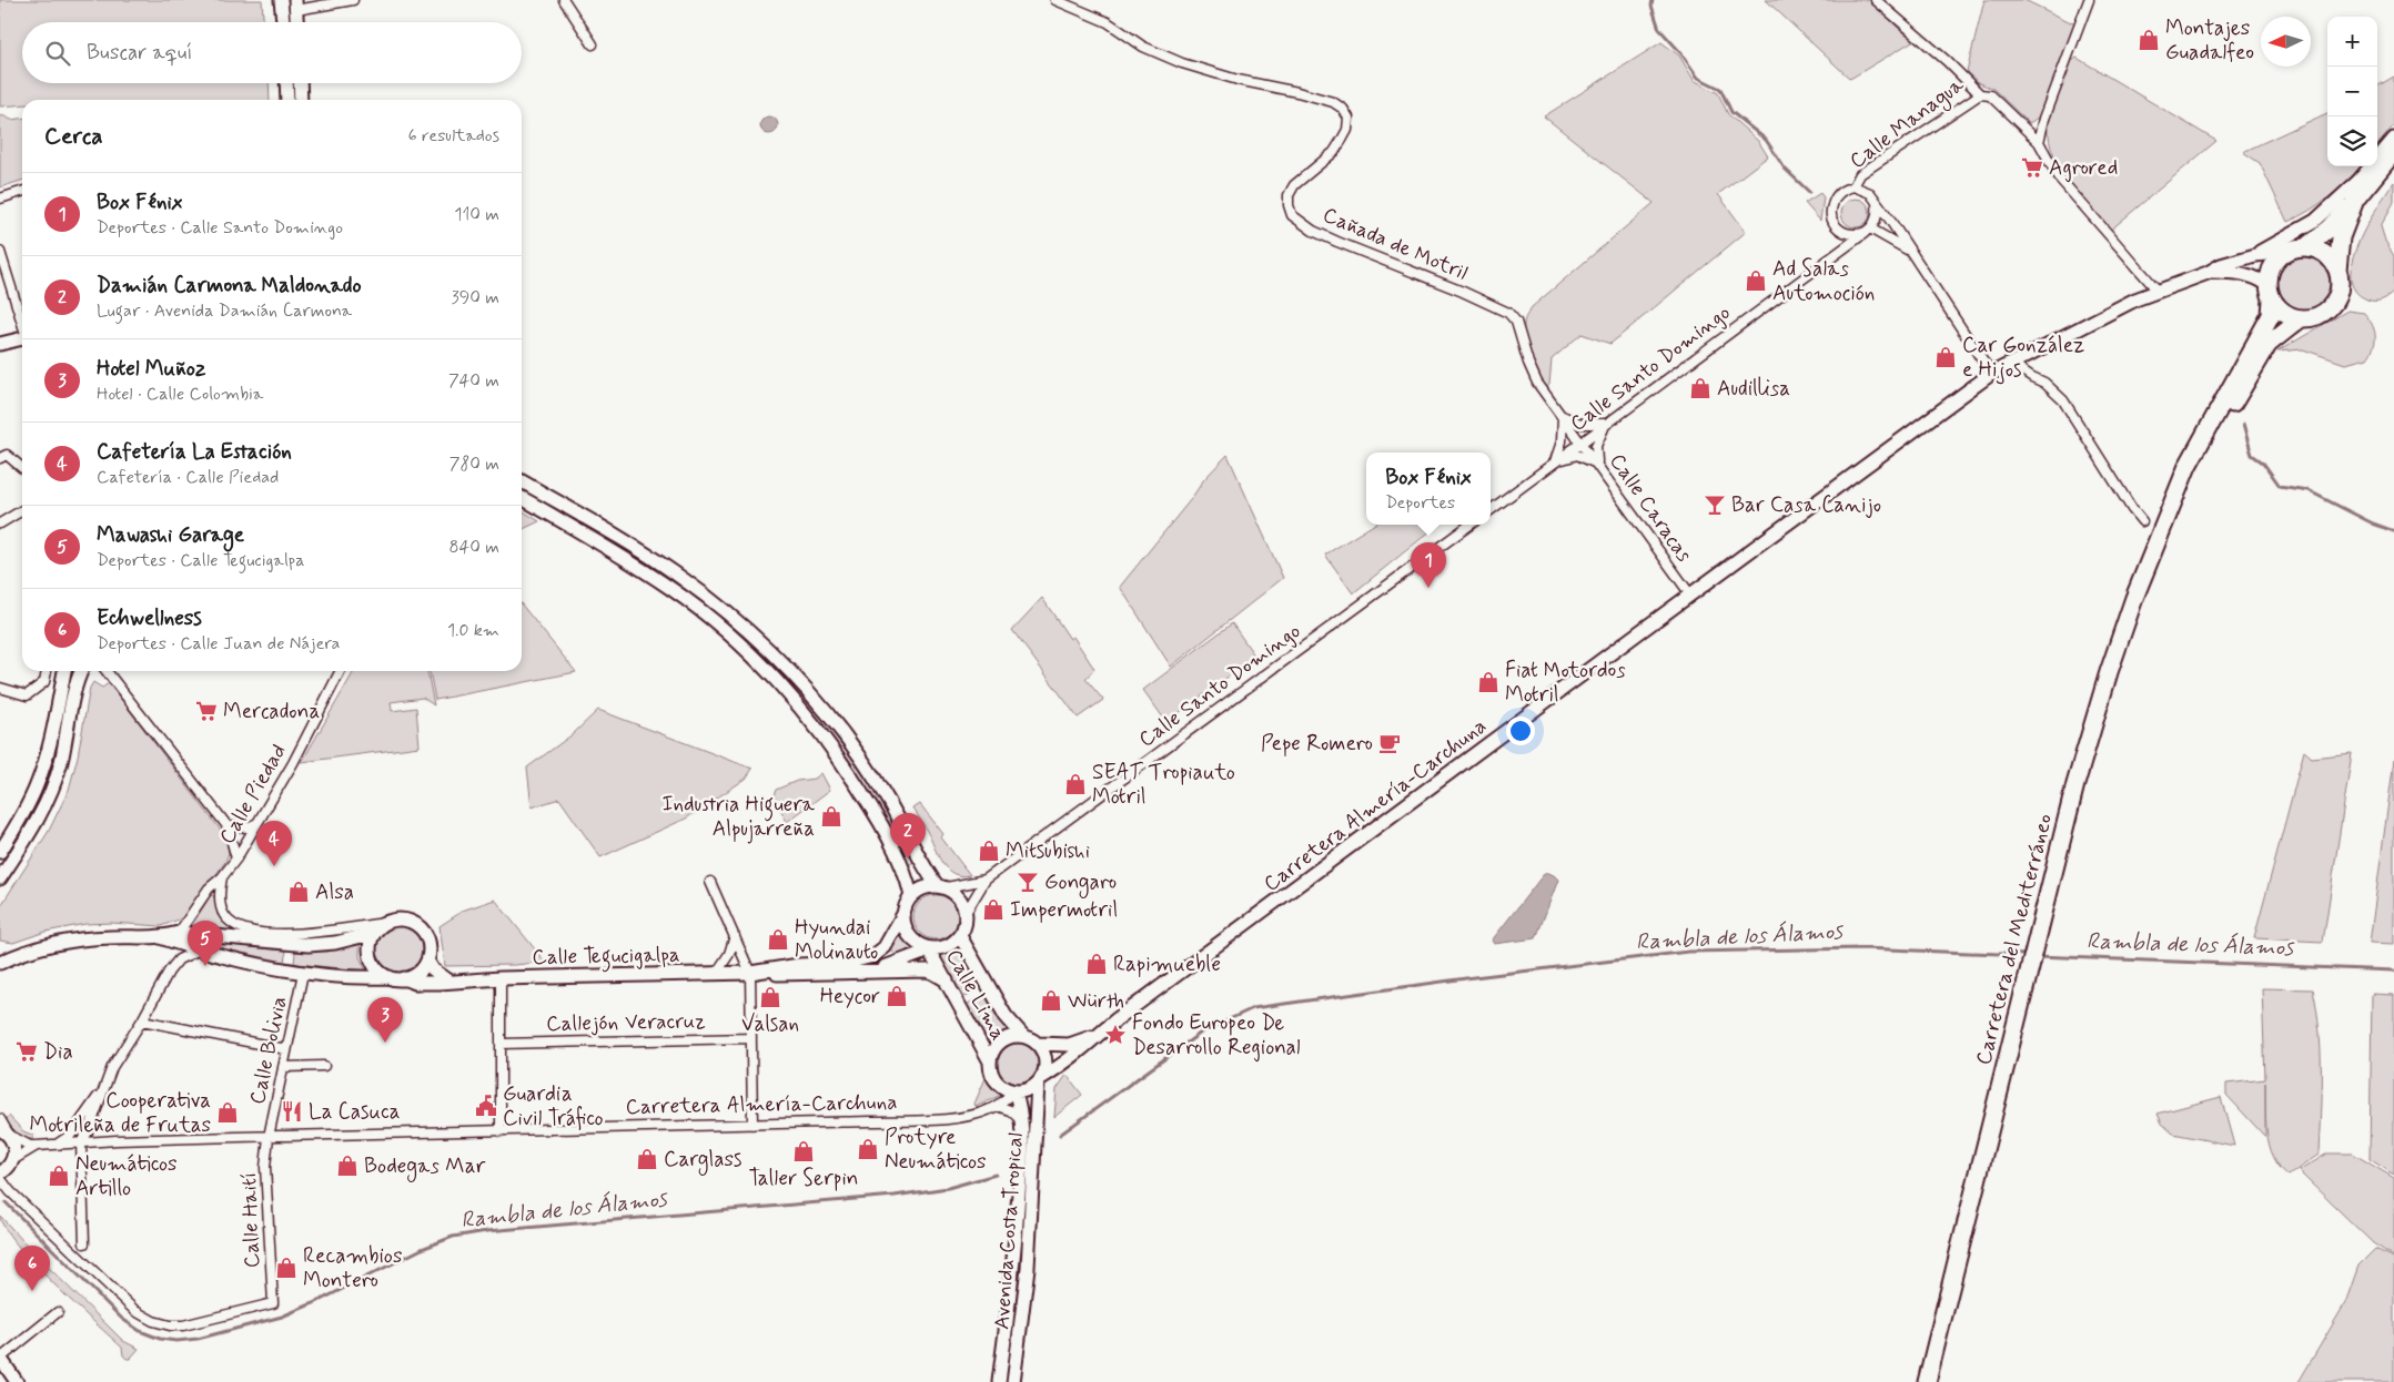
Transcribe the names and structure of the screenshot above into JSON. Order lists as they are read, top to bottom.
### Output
{
  "streets": {
    "highway": ["Carretera del Mediterráneo"],
    "main road": [
      "Carretera Almería-Carchuna",
      "Calle Tegucigalpa",
      "Calle Lima",
      "Avenida Costa Tropical"
    ],
    "street": [
      "Calle Managua",
      "Cañada de Motril",
      "Calle Santo Domingo",
      "Calle Caracas",
      "Calle Piedad",
      "Callejón Veracruz",
      "Calle Bolivia",
      "Calle Haití"
    ]
  },
  "crossings": [
    ["Calle Managua", "Calle Santo Domingo"],
    ["Cañada de Motril", "Calle Santo Domingo"],
    ["Cañada de Motril", "Calle Caracas"],
    ["Calle Santo Domingo", "Calle Caracas"],
    ["Calle Santo Domingo", "Calle Tegucigalpa"],
    ["Calle Santo Domingo", "Calle Lima"],
    ["Calle Caracas", "Carretera Almería-Carchuna"],
    ["Carretera Almería-Carchuna", "Calle Lima"],
    ["Carretera Almería-Carchuna", "Calle Bolivia"],
    ["Carretera Almería-Carchuna", "Calle Haití"],
    ["Carretera Almería-Carchuna", "Avenida Costa Tropical"],
    ["Calle Tegucigalpa", "Calle Lima"],
    ["Calle Lima", "Avenida Costa Tropical"],
    ["Calle Bolivia", "Calle Haití"]
  ],
  "water": ["Rambla de los Álamos"],
  "places": {
    "shop": [
      "Montajes Guadalfeo",
      "Ad Salas Automoción",
      "Car González e Hijos",
      "Audillisa",
      "Fiat Motordos Motril",
      "SEAT Tropiauto Motril",
      "Industria Higuera Alpujarreña",
      "Mitsubishi",
      "Alsa",
      "Impermotril",
      "Hyundai Molinauto",
      "Rapimueble",
      "Heycor",
      "Valsan",
      "Würth",
      "Cooperativa Motrileña de Frutas",
      "Protyre Neumáticos",
      "Taller Serpin",
      "Carglass",
      "Bodegas Mar",
      "Neumáticos Artillo",
      "Recambios Montero"
    ],
    "supermarket": ["Agrored", "Mercadona", "Dia"],
    "bar": ["Bar Casa Canijo", "Gongaro"],
    "cafe": ["Pepe Romero"],
    "place": ["Fondo Europeo De Desarrollo Regional"],
    "public building": ["Guardia Civil Tráfico"],
    "restaurant": ["La Casuca"]
  },
  "north": "left",
  "page": {
    "map_buttons": ["+", "−"],
    "search": "Buscar aquí",
    "heading": ["Cerca", "6 resultados"],
    "list": [
      {
        "mark": "1",
        "name": "Box Fénix",
        "note": "Deportes · Calle Santo Domingo",
        "value": "110 m"
      },
      {
        "mark": "2",
        "name": "Damián Carmona Maldonado",
        "note": "Lugar · Avenida Damián Carmona",
        "value": "390 m"
      },
      {
        "mark": "3",
        "name": "Hotel Muñoz",
        "note": "Hotel · Calle Colombia",
        "value": "740 m"
      },
      {
        "mark": "4",
        "name": "Cafetería La Estación",
        "note": "Cafetería · Calle Piedad",
        "value": "780 m"
      },
      {
        "mark": "5",
        "name": "Mawashi Garage",
        "note": "Deportes · Calle Tegucigalpa",
        "value": "840 m"
      },
      {
        "mark": "6",
        "name": "Echwellness",
        "note": "Deportes · Calle Juan de Nájera",
        "value": "1.0 km"
      }
    ],
    "popup": ["Box Fénix", "Deportes"],
    "pins": [
      "1",
      "2",
      "4",
      "5",
      "3",
      "6"
    ]
  }
}
